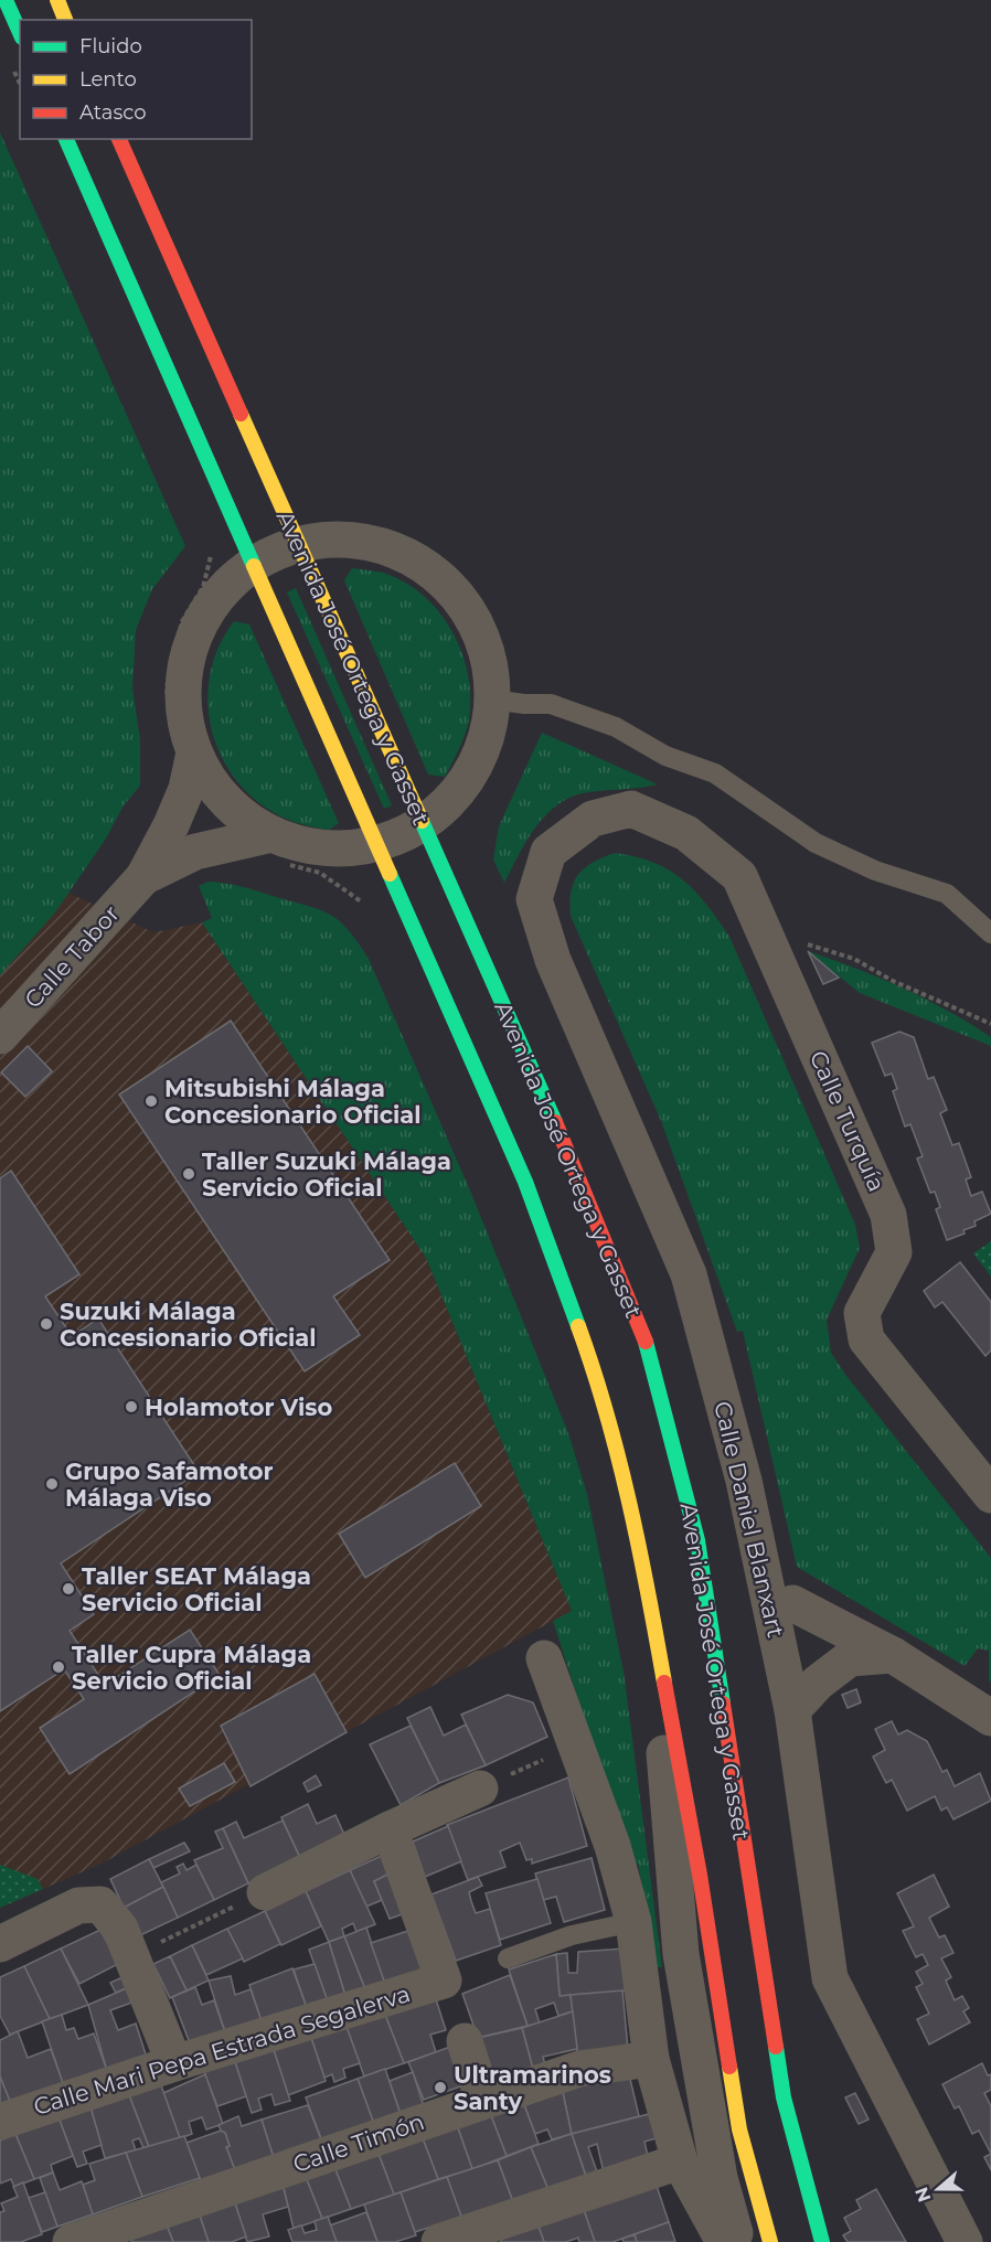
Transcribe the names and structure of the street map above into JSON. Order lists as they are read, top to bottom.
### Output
{
  "streets": {
    "main road": ["Avenida José Ortega y Gasset"],
    "street": [
      "Calle Tabor",
      "Calle Turquía",
      "Calle Daniel Blanxart",
      "Calle Mari Pepa Estrada Segalerva",
      "Calle Timón"
    ]
  },
  "crossings": [
    ["Calle Turquía", "Calle Daniel Blanxart"]
  ],
  "places": [
    "Mitsubishi Málaga Concesionario Oficial",
    "Taller Suzuki Málaga Servicio Oficial",
    "Suzuki Málaga Concesionario Oficial",
    "Holamotor Viso",
    "Grupo Safamotor Málaga Viso",
    "Taller SEAT Málaga Servicio Oficial",
    "Taller Cupra Málaga Servicio Oficial",
    "Ultramarinos Santy"
  ],
  "legend": ["Fluido", "Lento", "Atasco"],
  "north": "left"
}
